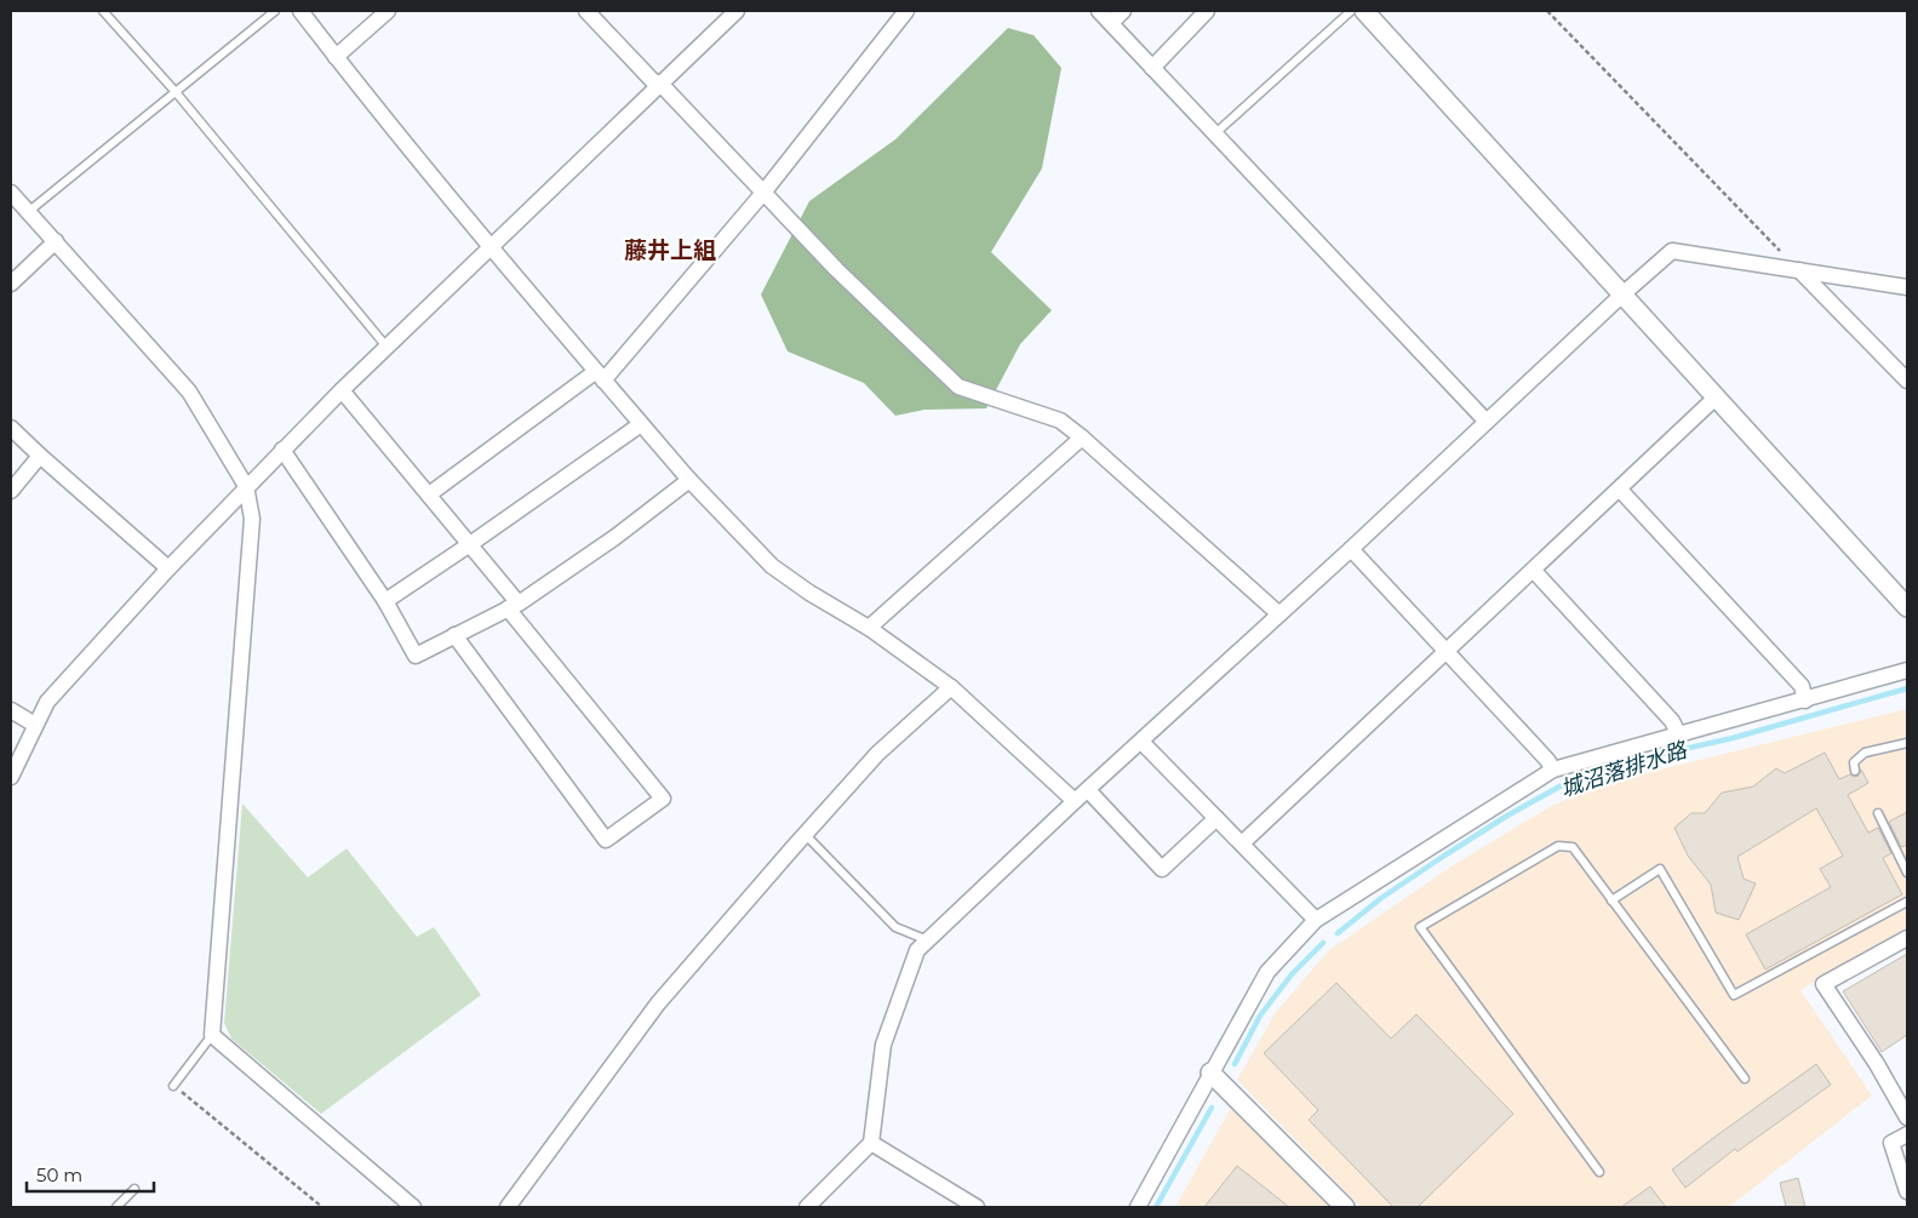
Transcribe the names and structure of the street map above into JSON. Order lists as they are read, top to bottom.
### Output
{
  "districts": ["藤井上組"],
  "water": ["城沼落排水路"],
  "scale_bar": "50 m"
}
